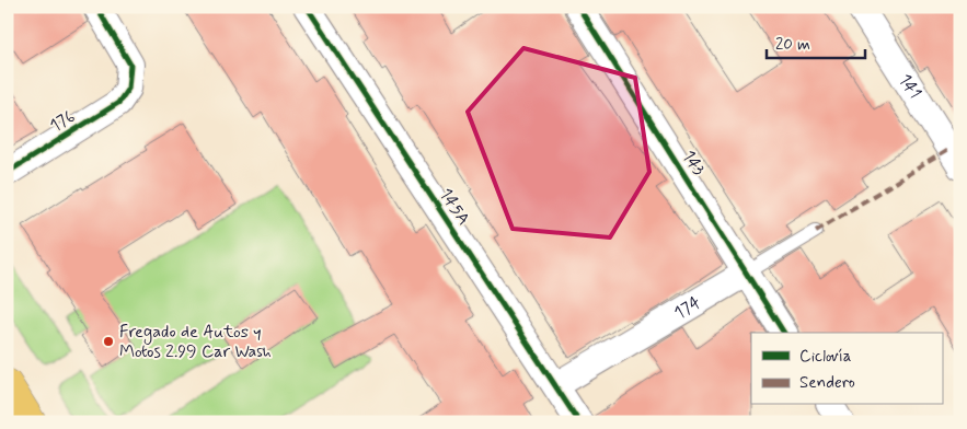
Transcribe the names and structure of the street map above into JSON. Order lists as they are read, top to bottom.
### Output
{
  "streets": {
    "street": [
      "141",
      "176",
      "143",
      "145A",
      "174"
    ]
  },
  "crossings": [
    ["143", "174"],
    ["145A", "174"]
  ],
  "places": ["Fregado de Autos y Motos 2.99 Car Wash"],
  "legend": ["Ciclovía", "Sendero"],
  "scale_bar": "20 m"
}
